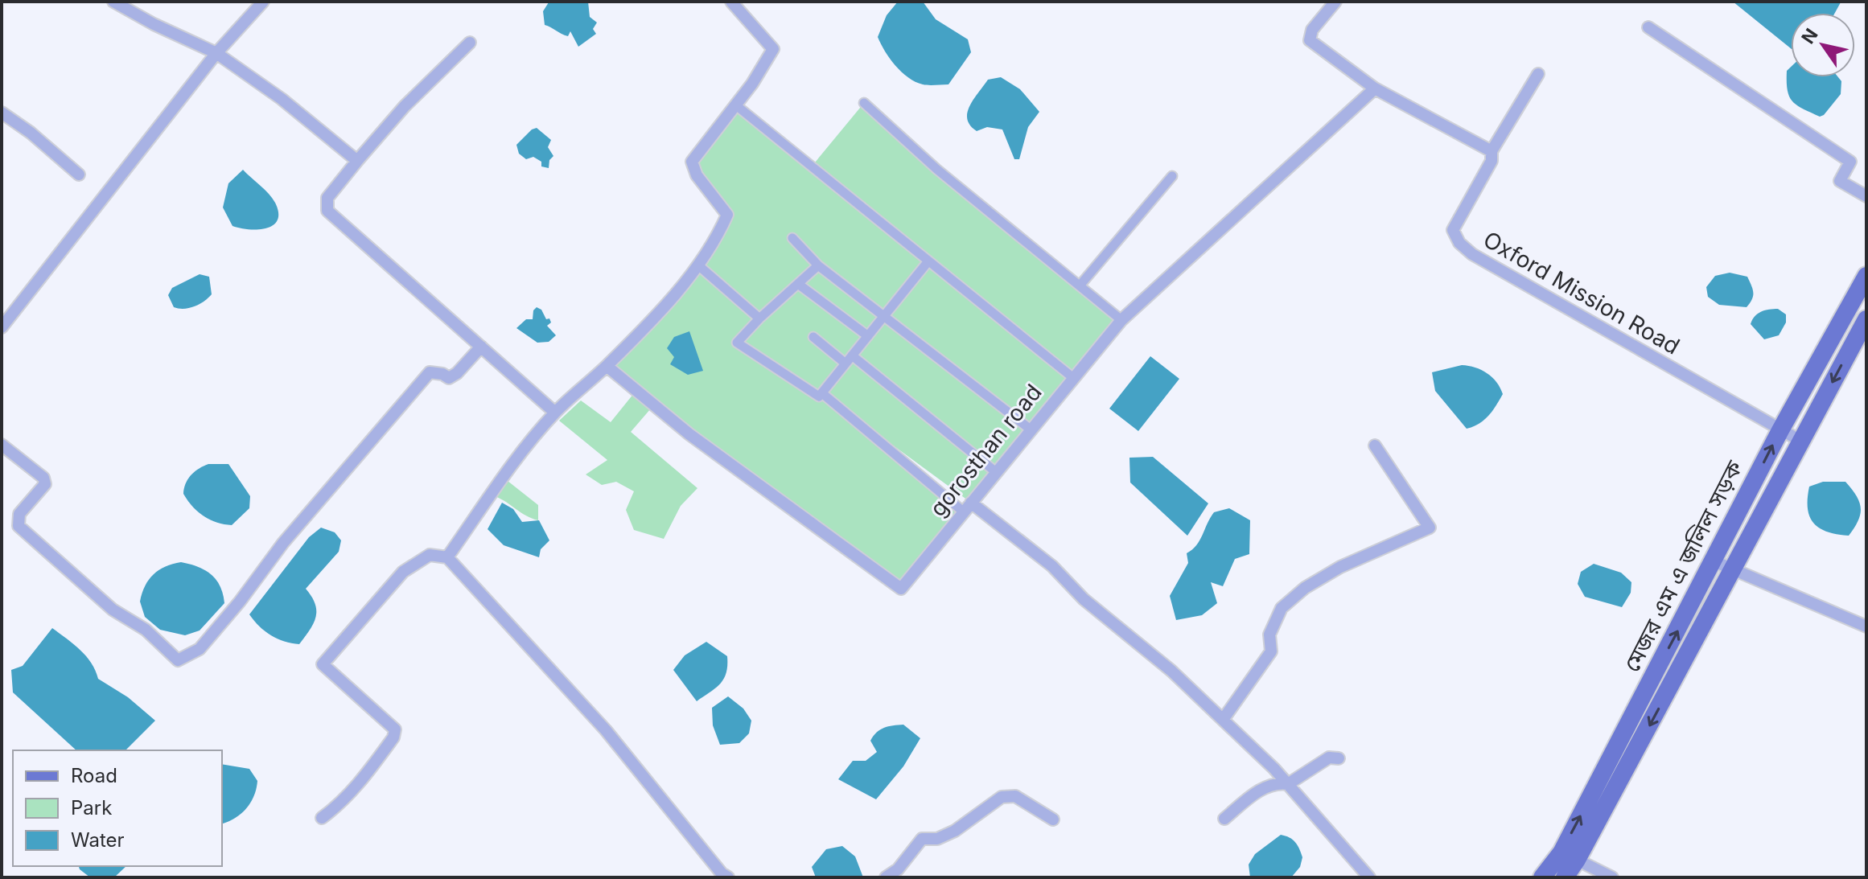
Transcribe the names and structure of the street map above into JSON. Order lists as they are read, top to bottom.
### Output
{
  "streets": {
    "main road": ["মেজর এম এ জলিল সড়ক"],
    "street": ["Oxford Mission Road", "gorosthan road"]
  },
  "crossings": [
    ["Oxford Mission Road", "মেজর এম এ জলিল সড়ক"]
  ],
  "legend": ["Road", "Park", "Water"],
  "north": "top left"
}
